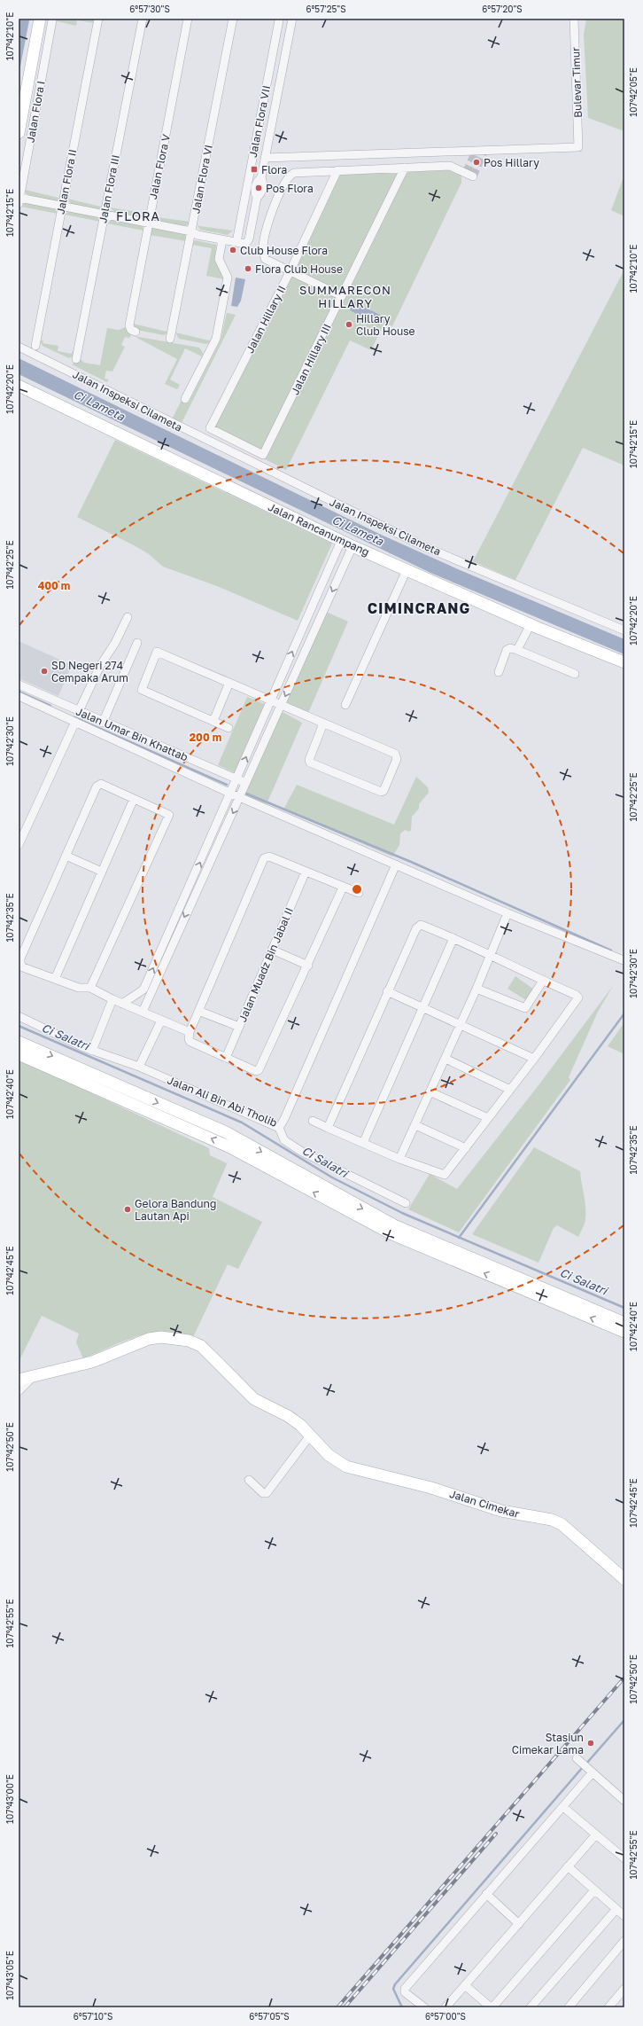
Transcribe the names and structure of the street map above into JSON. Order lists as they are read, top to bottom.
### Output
{
  "streets": {
    "street": [
      "Bulevar Timur",
      "Jalan Flora I",
      "Jalan Flora VII",
      "Jalan Flora V",
      "Jalan Flora VI",
      "Jalan Flora II",
      "Jalan Flora III",
      "Jalan Hillary II",
      "Jalan Hillary III",
      "Jalan Inspeksi Cilameta",
      "Jalan Rancanumpang",
      "Jalan Umar Bin Khattab",
      "Jalan Muadz Bin Jabal II",
      "Jalan Ali Bin Abi Tholib",
      "Jalan Cimekar"
    ]
  },
  "crossings": [
    ["Jalan Hillary II", "Jalan Hillary III"],
    ["Jalan Umar Bin Khattab", "Jalan Ali Bin Abi Tholib"]
  ],
  "districts": ["FLORA", "SUMMARECON HILLARY", "CIMINCRANG"],
  "water": ["Ci Lameta", "Ci Salatri"],
  "places": {
    "other": [
      "Pos Hillary",
      "Pos Flora",
      "Club House Flora",
      "Flora Club House",
      "Hillary Club House",
      "SD Negeri 274 Cempaka Arum",
      "Gelora Bandung Lautan Api",
      "Stasiun Cimekar Lama"
    ],
    "transit": ["Flora"]
  },
  "coordinates": [
    "6°57'30\"S",
    "6°57'25\"S",
    "6°57'20\"S",
    "107°42'10\"E",
    "107°42'05\"E",
    "107°42'15\"E",
    "107°42'20\"E",
    "107°42'25\"E",
    "107°42'30\"E",
    "107°42'35\"E",
    "107°42'40\"E",
    "107°42'45\"E",
    "107°42'50\"E",
    "107°42'55\"E",
    "107°43'00\"E",
    "107°43'05\"E",
    "6°57'10\"S",
    "6°57'05\"S",
    "6°57'00\"S"
  ],
  "rings": ["400 m", "200 m"]
}
